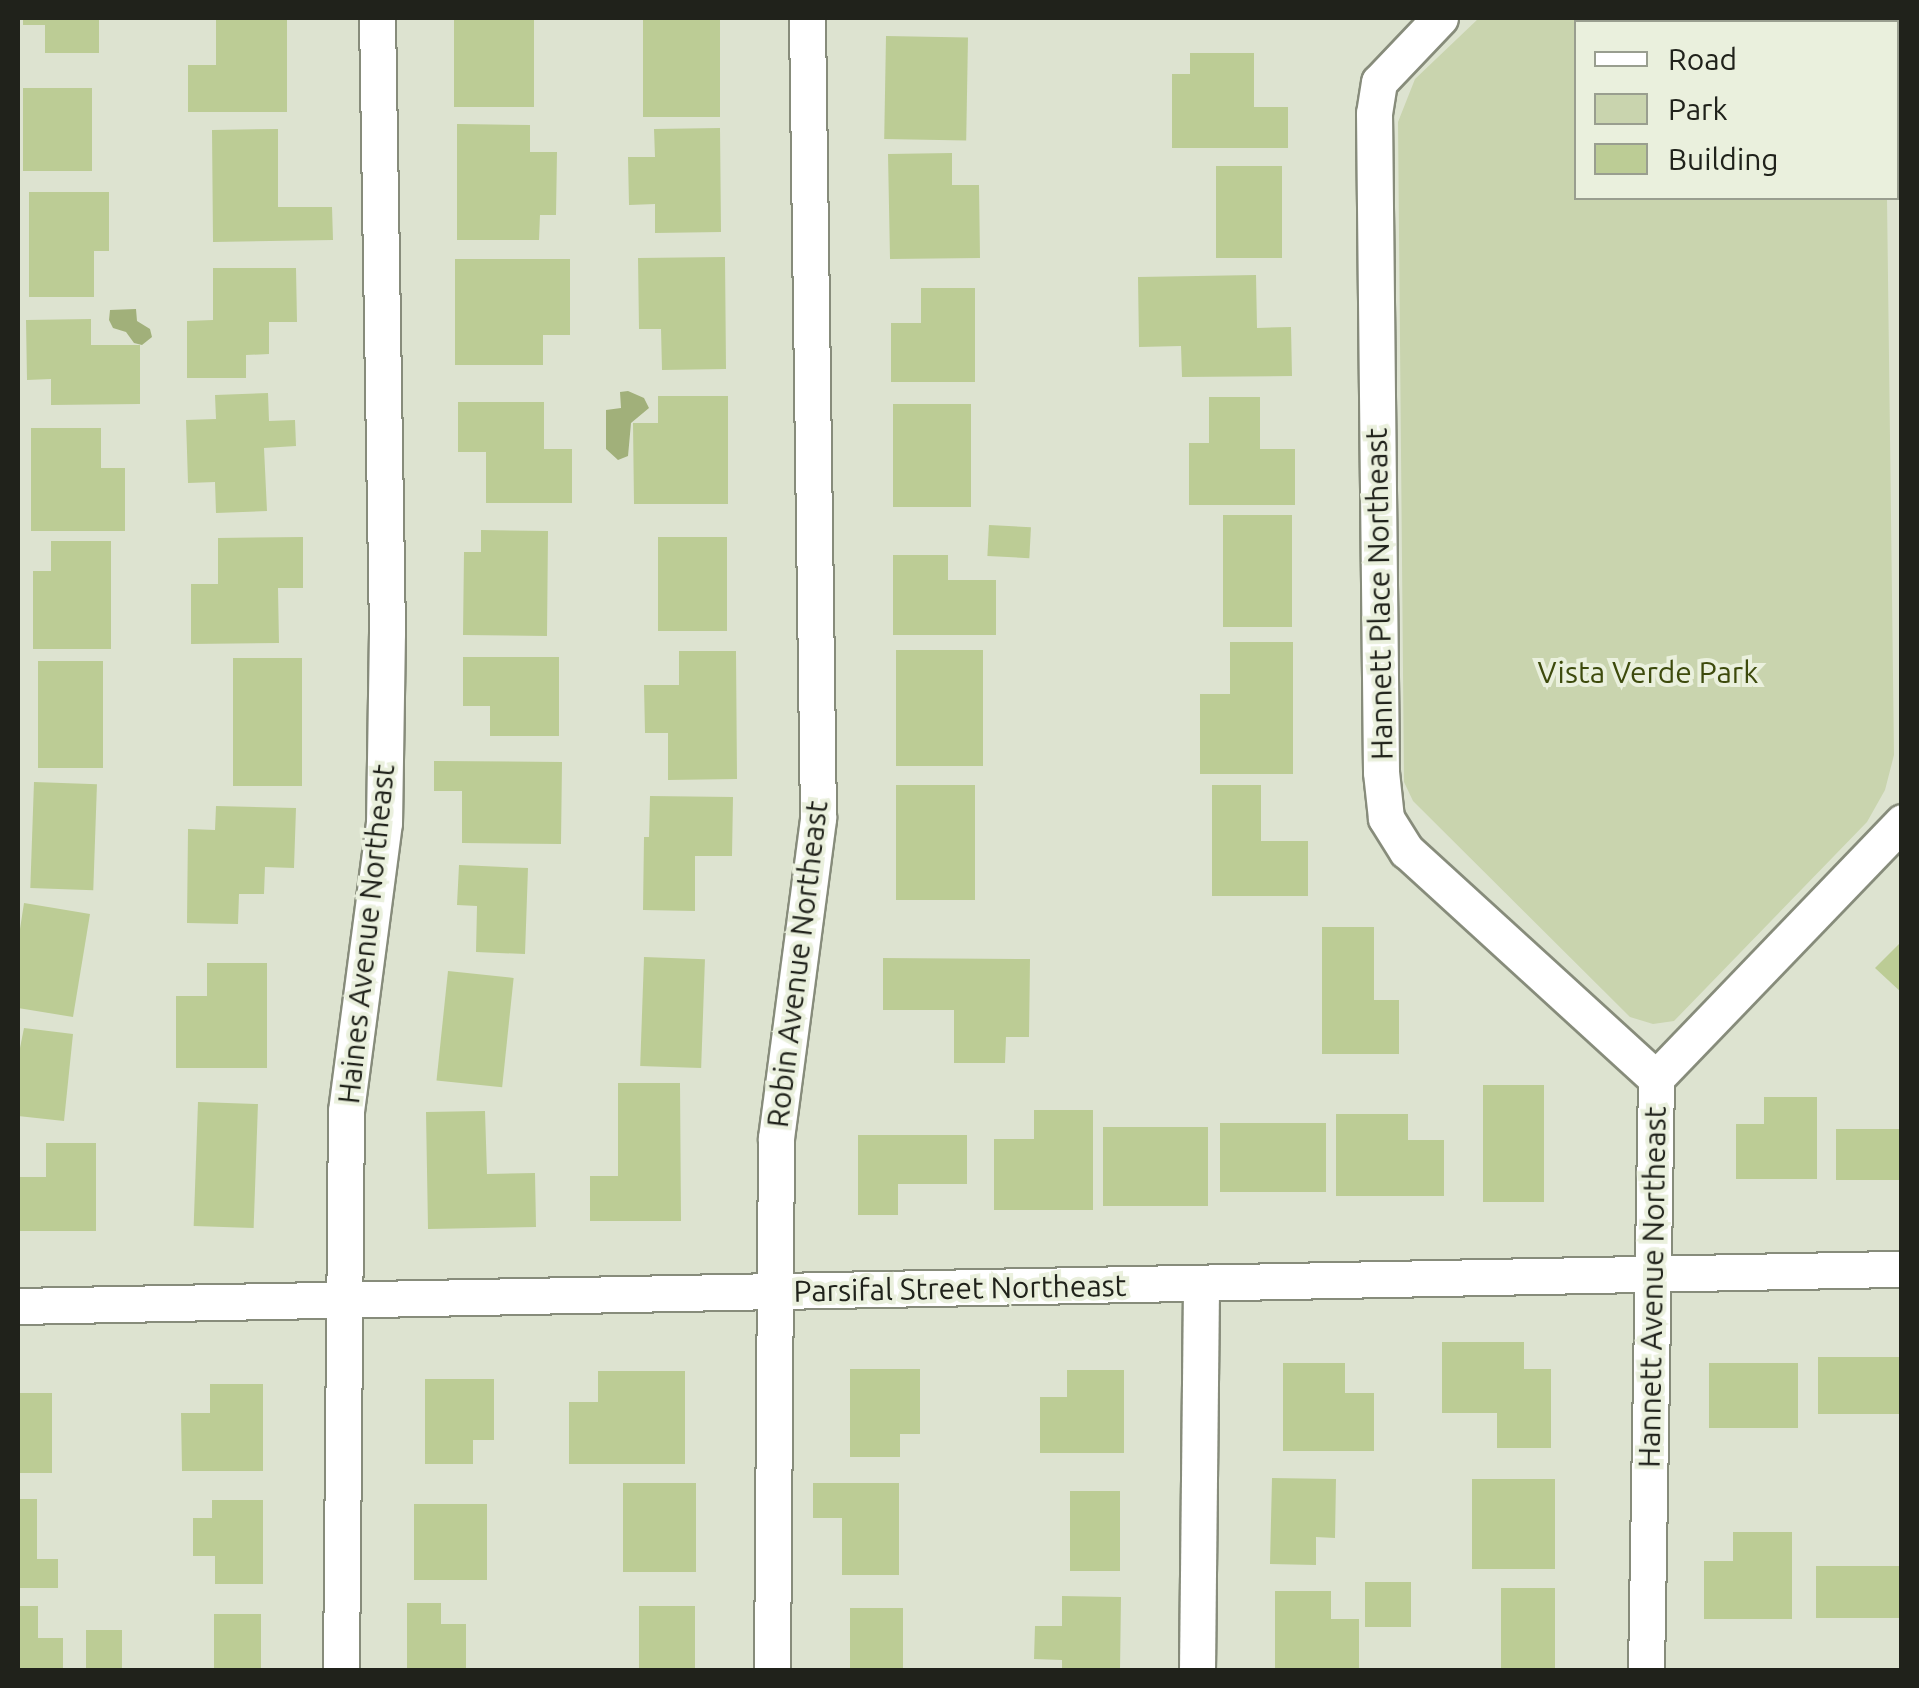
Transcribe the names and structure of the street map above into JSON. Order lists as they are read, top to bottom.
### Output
{
  "streets": {
    "street": [
      "Hannett Place Northeast",
      "Haines Avenue Northeast",
      "Robin Avenue Northeast",
      "Hannett Avenue Northeast",
      "Parsifal Street Northeast"
    ]
  },
  "crossings": [
    ["Hannett Place Northeast", "Hannett Avenue Northeast"],
    ["Haines Avenue Northeast", "Parsifal Street Northeast"],
    ["Robin Avenue Northeast", "Parsifal Street Northeast"],
    ["Hannett Avenue Northeast", "Parsifal Street Northeast"]
  ],
  "parks": ["Vista Verde Park"],
  "legend": ["Road", "Park", "Building"]
}
